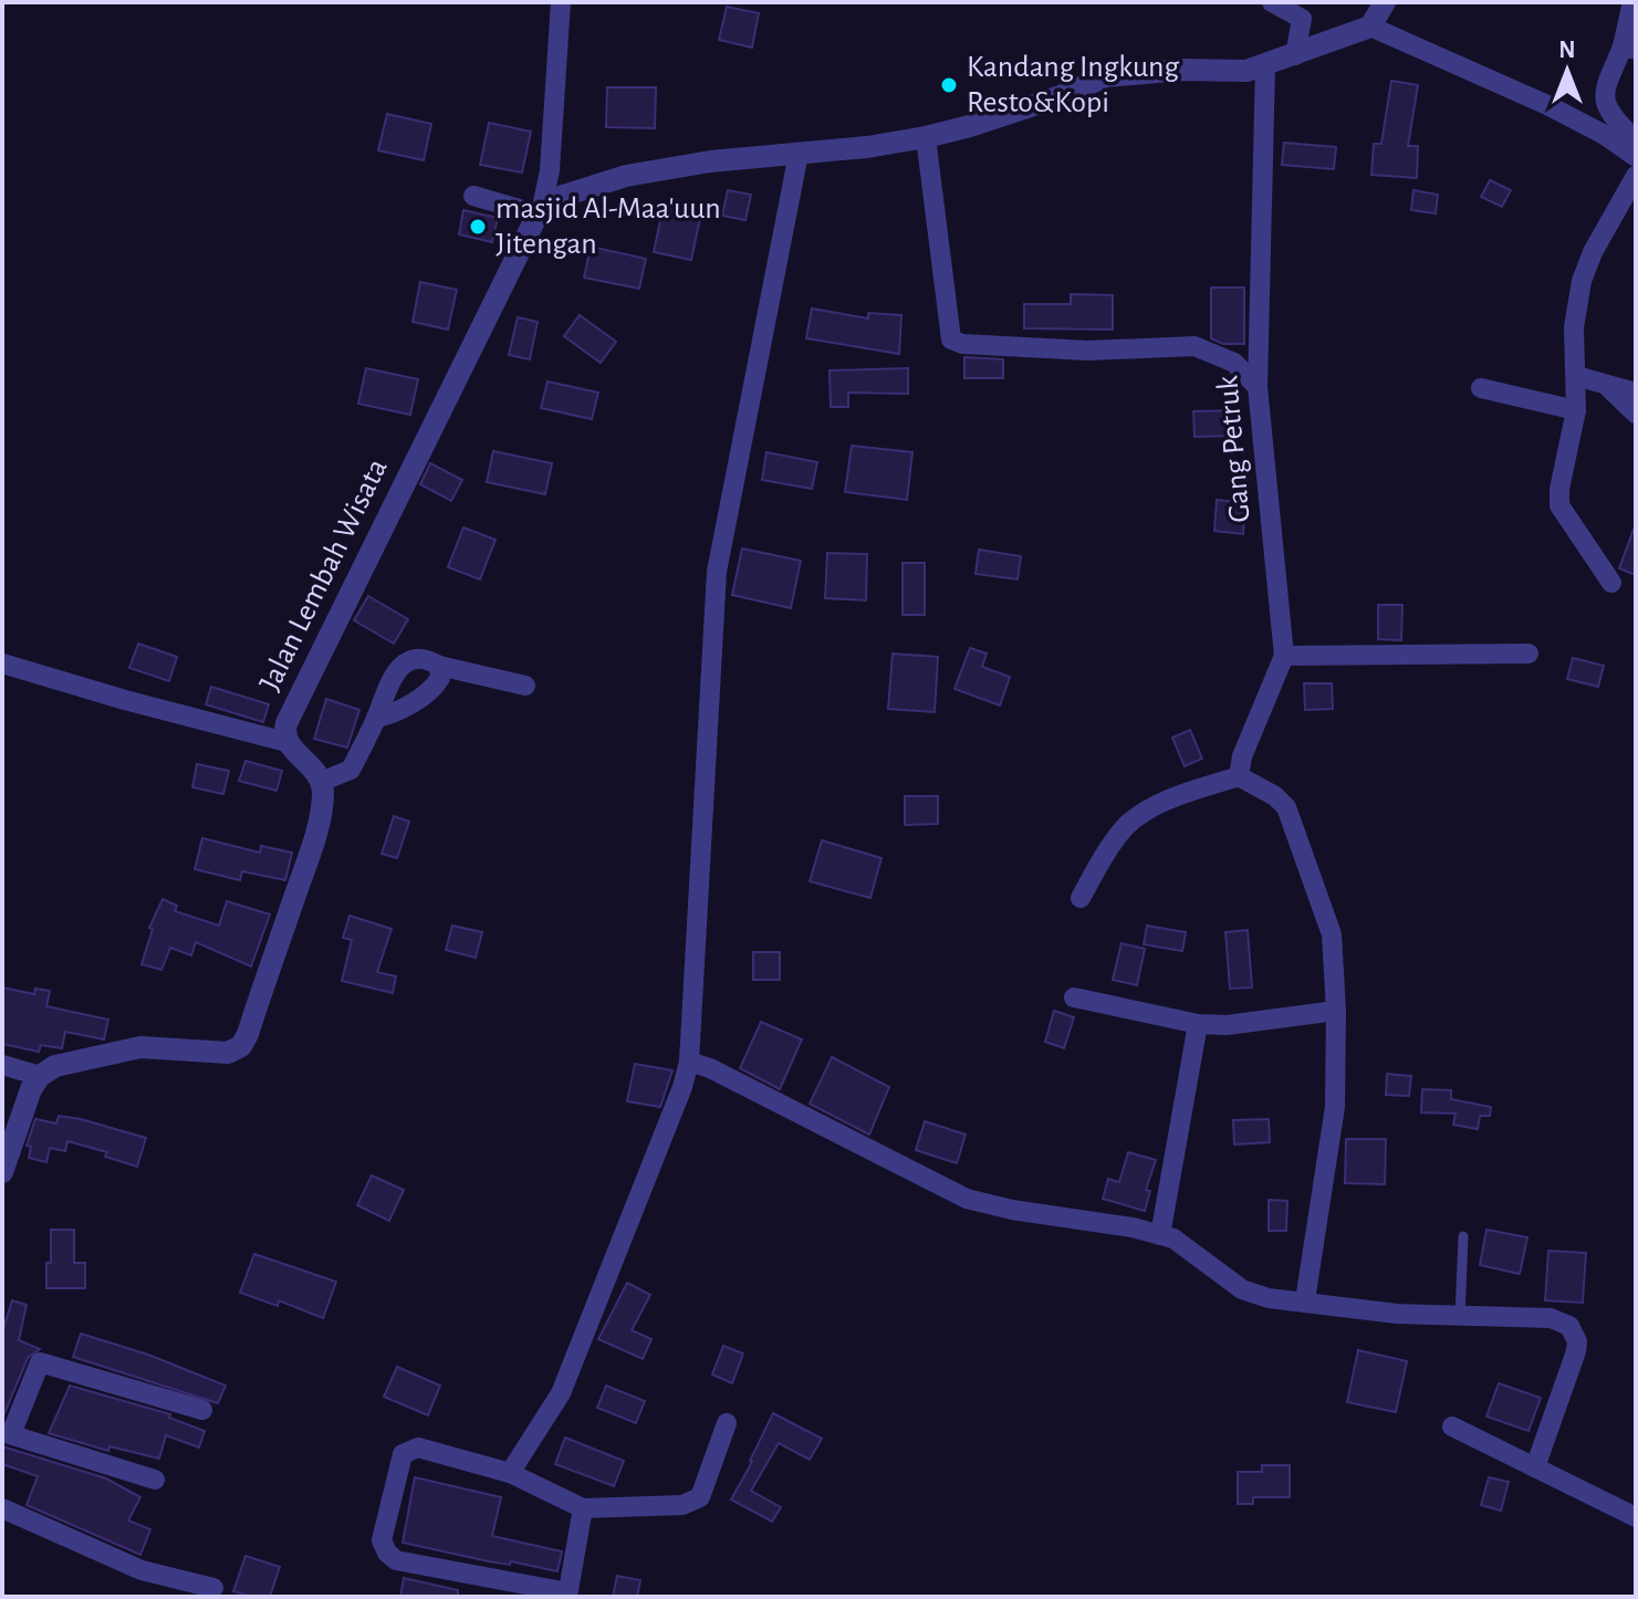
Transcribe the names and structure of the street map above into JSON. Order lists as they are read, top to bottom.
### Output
{
  "streets": {
    "street": ["Gang Petruk", "Jalan Lembah Wisata"]
  },
  "places": ["Kandang Ingkung Resto&Kopi", "masjid Al-Maa'uun Jitengan"],
  "north": "top"
}
